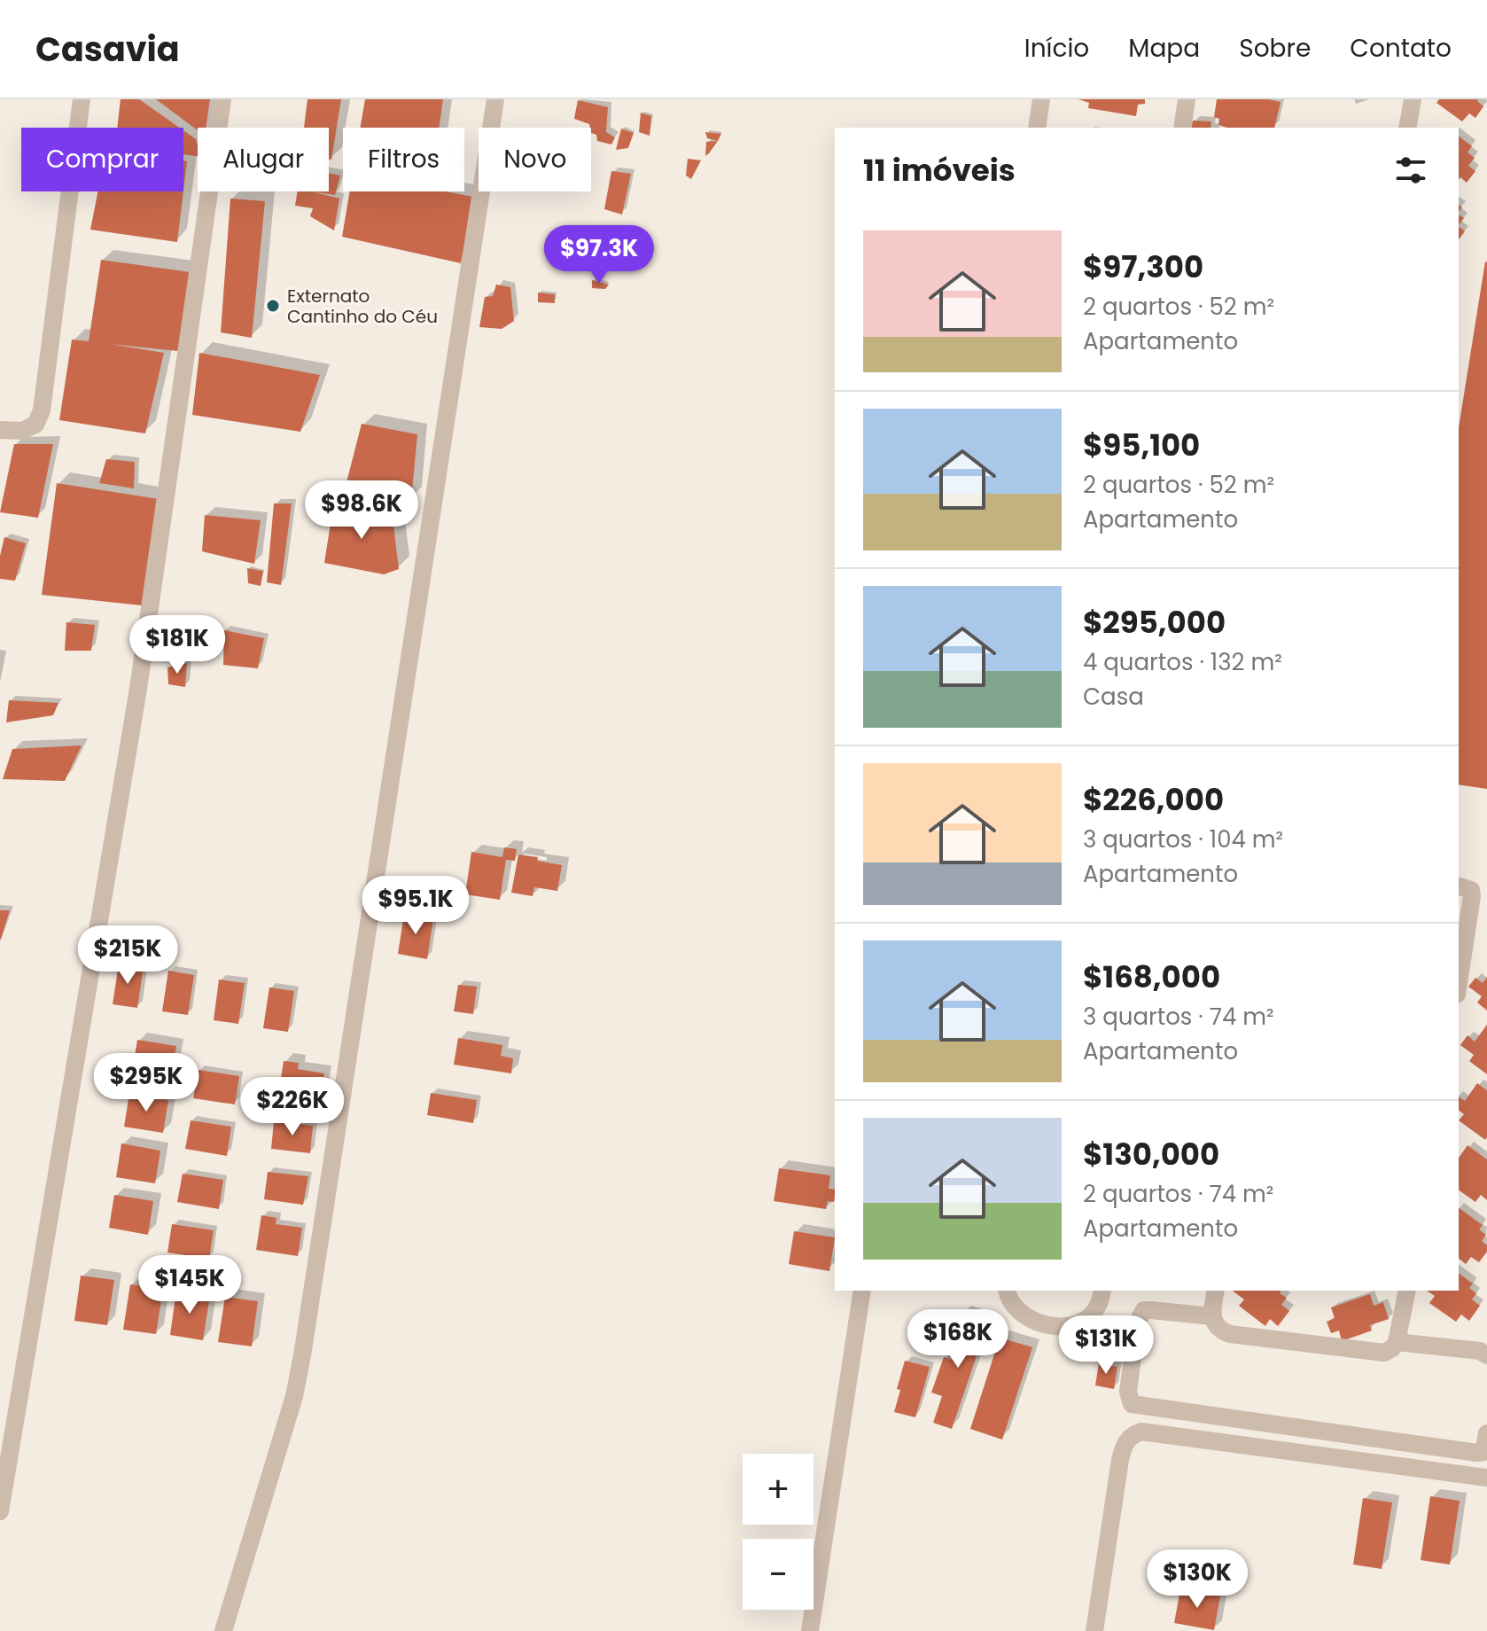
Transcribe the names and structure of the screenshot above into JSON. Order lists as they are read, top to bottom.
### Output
{
  "places": ["Externato Cantinho do Céu"],
  "page": {
    "header": "Casavia",
    "nav": [
      "Início",
      "Mapa",
      "Sobre",
      "Contato"
    ],
    "chip": [
      "Comprar",
      "Alugar",
      "Filtros",
      "Novo"
    ],
    "heading": "11 imóveis",
    "list": [
      {
        "name": "$97,300",
        "note": "2 quartos · 52 m² · Apartamento"
      },
      {
        "name": "$95,100",
        "note": "2 quartos · 52 m² · Apartamento"
      },
      {
        "name": "$295,000",
        "note": "4 quartos · 132 m² · Casa"
      },
      {
        "name": "$226,000",
        "note": "3 quartos · 104 m² · Apartamento"
      },
      {
        "name": "$168,000",
        "note": "3 quartos · 74 m² · Apartamento"
      },
      {
        "name": "$130,000",
        "note": "2 quartos · 74 m² · Apartamento"
      }
    ],
    "price": [
      "$97.3K",
      "$98.6K",
      "$181K",
      "$95.1K",
      "$215K",
      "$295K",
      "$226K",
      "$145K",
      "$168K",
      "$131K",
      "$130K"
    ],
    "map_buttons": ["+", "−"]
  }
}
